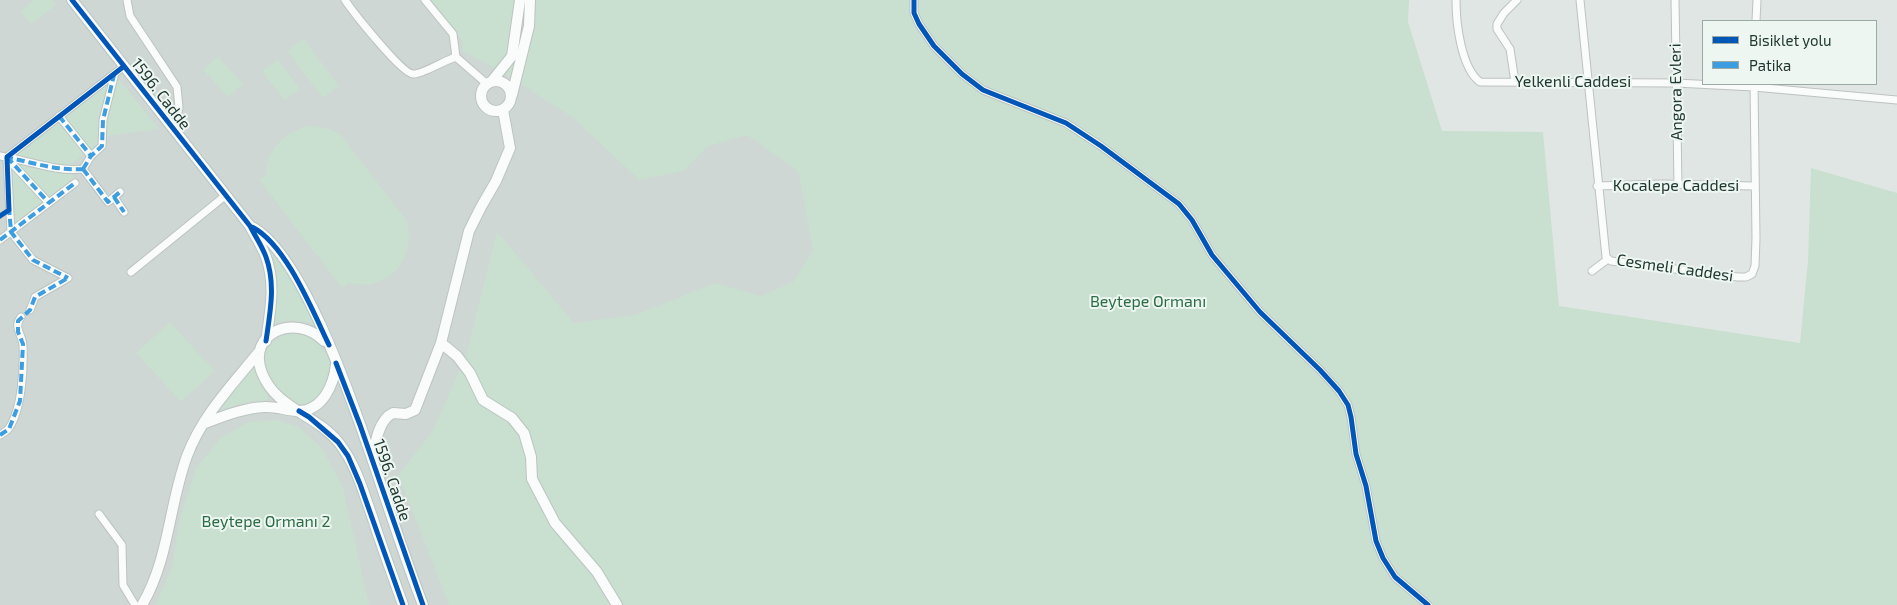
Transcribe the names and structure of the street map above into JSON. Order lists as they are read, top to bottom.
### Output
{
  "streets": {
    "main road": ["1596. Cadde"],
    "street": [
      "Yelkenli Caddesi",
      "Angora Evleri",
      "Kocalepe Caddesi",
      "Cesmeli Caddesi"
    ]
  },
  "crossings": [
    ["Yelkenli Caddesi", "Angora Evleri"],
    ["Yelkenli Caddesi", "Cesmeli Caddesi"],
    ["Angora Evleri", "Kocalepe Caddesi"],
    ["Kocalepe Caddesi", "Cesmeli Caddesi"]
  ],
  "parks": ["Beytepe Ormanı", "Beytepe Ormanı 2"],
  "legend": ["Bisiklet yolu", "Patika"]
}
